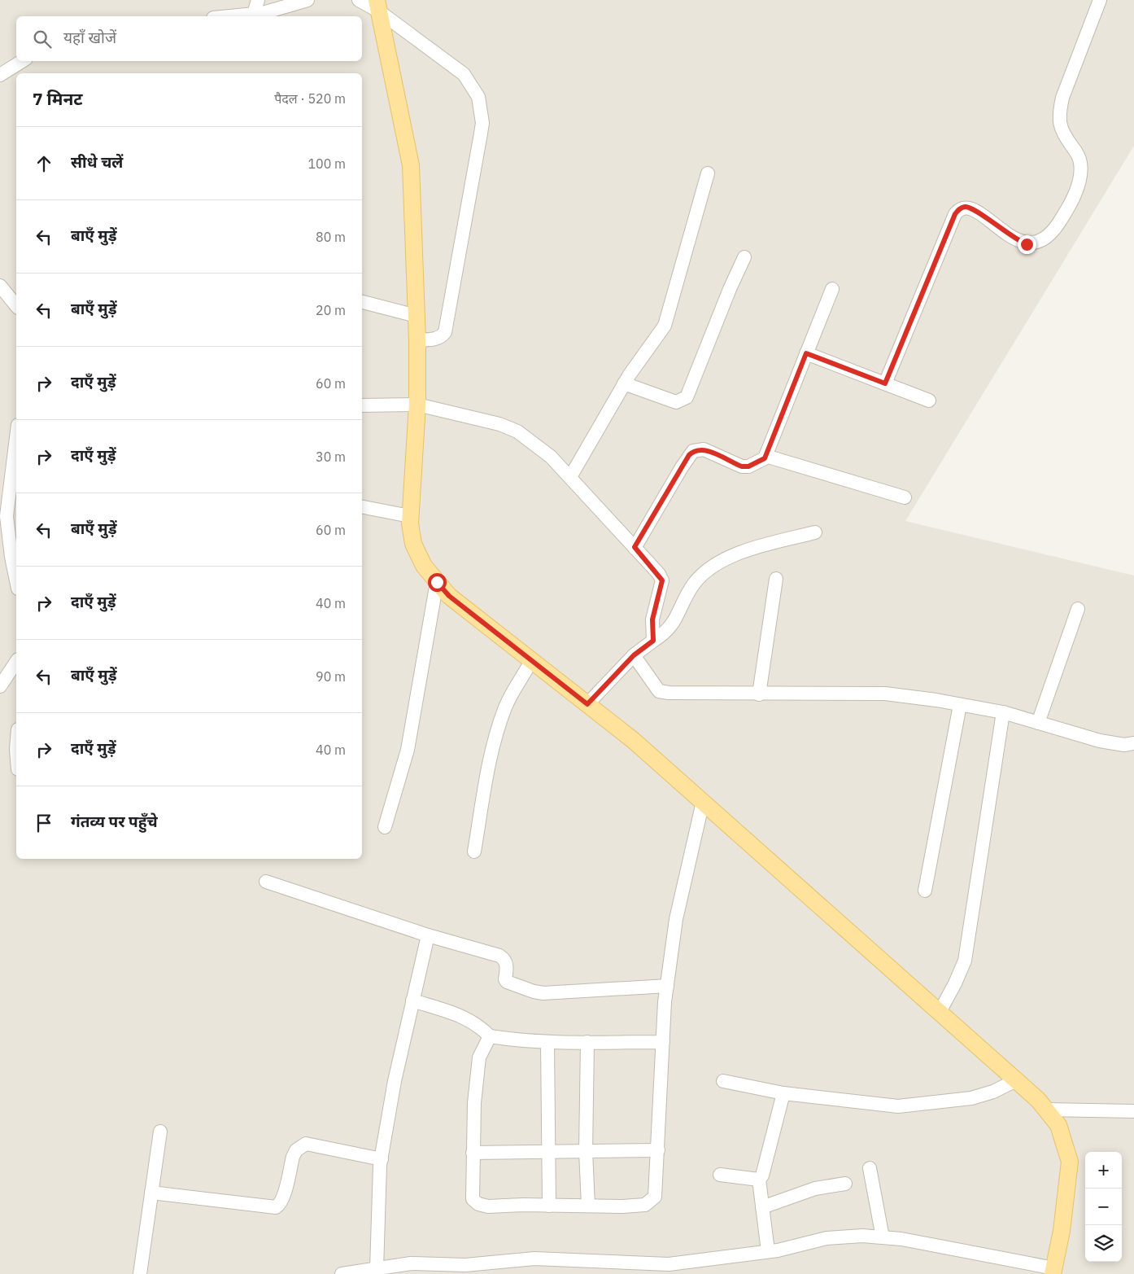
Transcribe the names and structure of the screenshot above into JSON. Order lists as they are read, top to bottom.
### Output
{
  "page": {
    "search": "यहाँ खोजें",
    "heading": ["7 मिनट", "पैदल · 520 m"],
    "list": [
      ["सीधे चलें", "100 m"],
      ["बाएँ मुड़ें", "80 m"],
      ["बाएँ मुड़ें", "20 m"],
      ["दाएँ मुड़ें", "60 m"],
      ["दाएँ मुड़ें", "30 m"],
      ["बाएँ मुड़ें", "60 m"],
      ["दाएँ मुड़ें", "40 m"],
      ["बाएँ मुड़ें", "90 m"],
      ["दाएँ मुड़ें", "40 m"],
      "गंतव्य पर पहुँचे"
    ],
    "map_buttons": ["+", "−"]
  }
}
